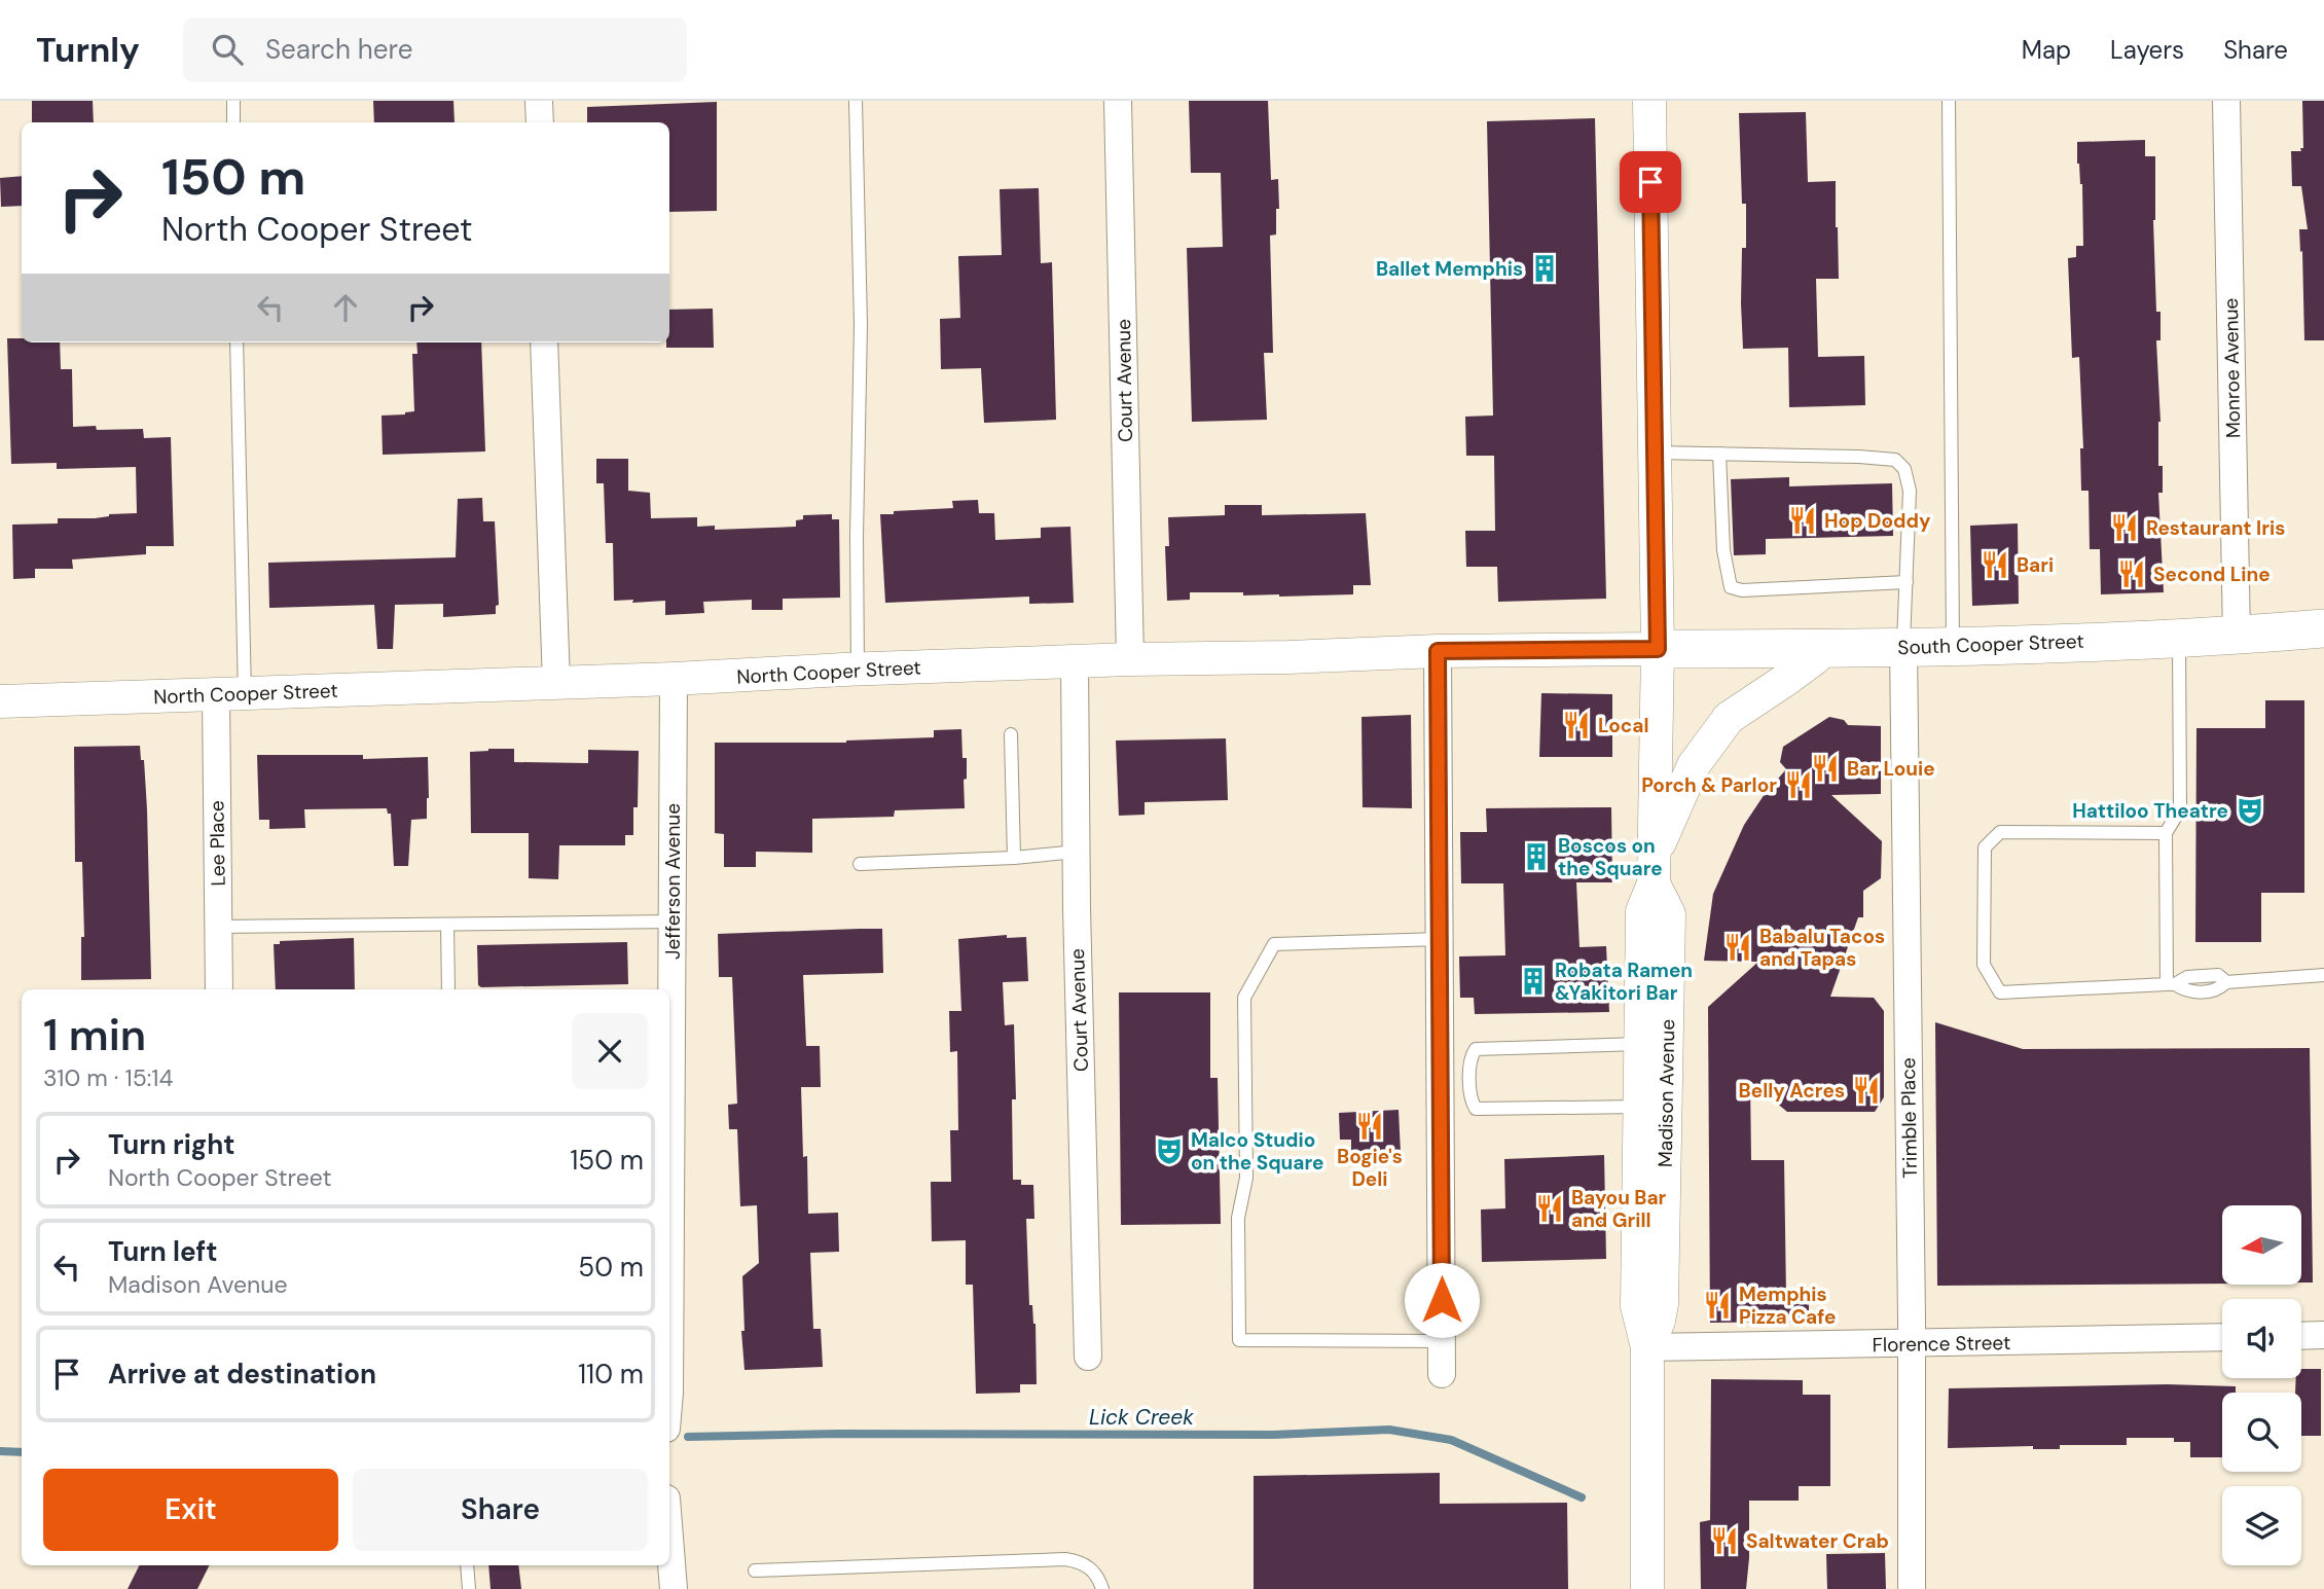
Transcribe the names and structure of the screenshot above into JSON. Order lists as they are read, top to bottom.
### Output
{
  "streets": {
    "main road": ["South Cooper Street"],
    "street": [
      "Monroe Avenue",
      "Court Avenue",
      "North Cooper Street",
      "Lee Place",
      "Jefferson Avenue",
      "Madison Avenue",
      "Trimble Place",
      "Florence Street"
    ]
  },
  "crossings": [
    ["Monroe Avenue", "South Cooper Street"],
    ["Court Avenue", "North Cooper Street"],
    ["South Cooper Street", "North Cooper Street"],
    ["South Cooper Street", "Madison Avenue"],
    ["South Cooper Street", "Trimble Place"],
    ["North Cooper Street", "Lee Place"],
    ["North Cooper Street", "Jefferson Avenue"],
    ["North Cooper Street", "Madison Avenue"],
    ["Madison Avenue", "Florence Street"],
    ["Trimble Place", "Florence Street"]
  ],
  "water": ["Lick Creek"],
  "places": {
    "building": ["Ballet Memphis", "Boscos on the Square", "Robata Ramen &Yakitori Bar"],
    "restaurant": [
      "Hop Doddy",
      "Restaurant Iris",
      "Bari",
      "Second Line",
      "Local",
      "Bar Louie",
      "Porch & Parlor",
      "Babalu Tacos and Tapas",
      "Belly Acres",
      "Bogie's Deli",
      "Bayou Bar and Grill",
      "Memphis Pizza Cafe",
      "Saltwater Crab"
    ],
    "theatre": ["Hattiloo Theatre", "Malco Studio on the Square"]
  },
  "north": "left",
  "page": {
    "header": "Turnly",
    "search": "Search here",
    "nav": ["Map", "Layers", "Share"],
    "turn": ["150 m", "North Cooper Street"],
    "heading": ["1 min", "310 m · 15:14"],
    "list": [
      {
        "name": "Turn right",
        "note": "North Cooper Street",
        "value": "150 m"
      },
      {
        "name": "Turn left",
        "note": "Madison Avenue",
        "value": "50 m"
      },
      {
        "name": "Arrive at destination",
        "value": "110 m"
      }
    ],
    "buttons": ["Exit", "Share"]
  }
}
